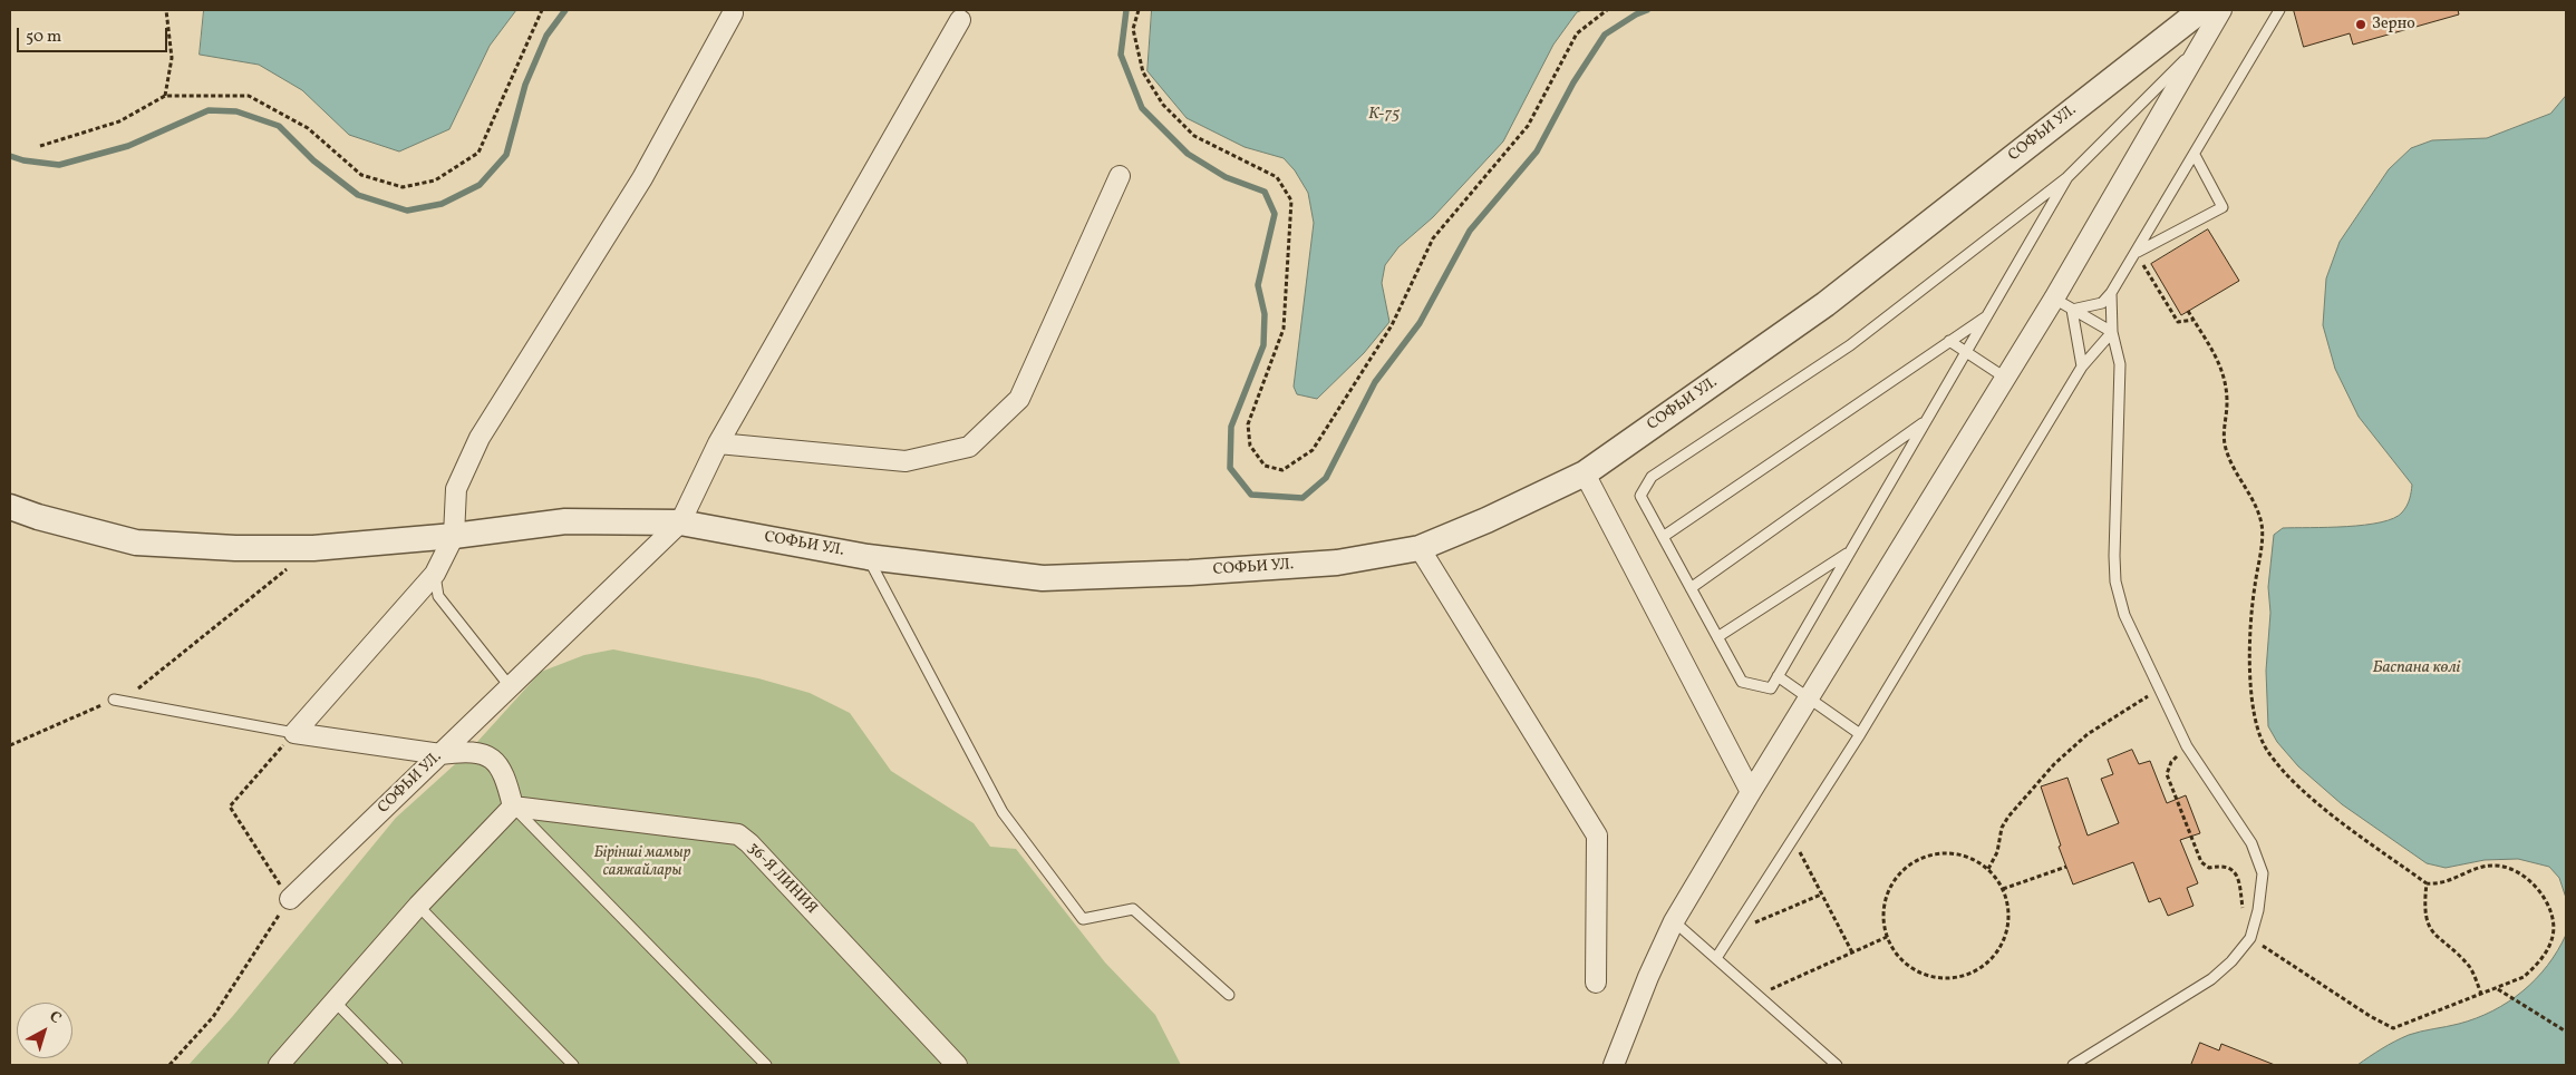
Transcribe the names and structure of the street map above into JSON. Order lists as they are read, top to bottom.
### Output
{
  "streets": {
    "street": ["СОФЬИ УЛ.", "36-Я ЛИНИЯ"]
  },
  "water": ["К-75", "Баспана көлі"],
  "parks": ["Бірінші мамыр саяжайлары"],
  "places": ["Зерно"],
  "scale_bar": "50 m",
  "north": "top right"
}
